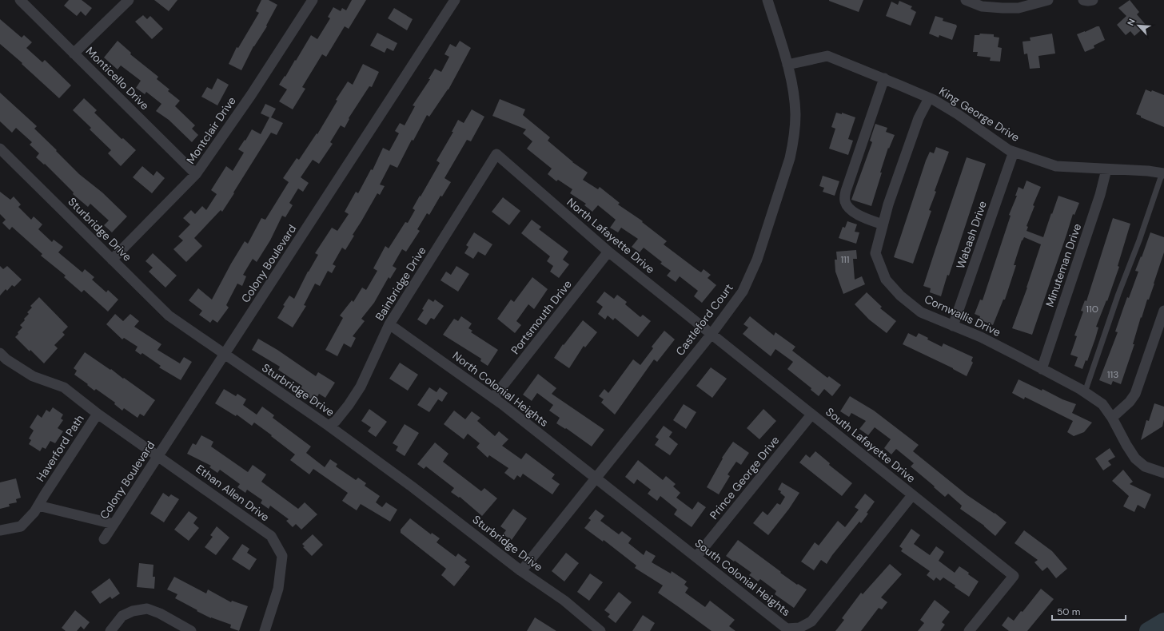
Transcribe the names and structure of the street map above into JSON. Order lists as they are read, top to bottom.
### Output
{
  "streets": {
    "street": [
      "Monticello Drive",
      "King George Drive",
      "Montclair Drive",
      "Sturbridge Drive",
      "Wabash Drive",
      "North Lafayette Drive",
      "Colony Boulevard",
      "Minuteman Drive",
      "Bainbridge Drive",
      "Cornwallis Drive",
      "Portsmouth Drive",
      "Castleford Court",
      "North Colonial Heights",
      "South Lafayette Drive",
      "Haverford Path",
      "Prince George Drive",
      "Ethan Allen Drive",
      "South Colonial Heights"
    ]
  },
  "crossings": [
    ["Monticello Drive", "Montclair Drive"],
    ["King George Drive", "Wabash Drive"],
    ["King George Drive", "Minuteman Drive"],
    ["King George Drive", "Cornwallis Drive"],
    ["King George Drive", "Castleford Court"],
    ["Montclair Drive", "Sturbridge Drive"],
    ["Sturbridge Drive", "Colony Boulevard"],
    ["Sturbridge Drive", "Bainbridge Drive"],
    ["Sturbridge Drive", "Castleford Court"],
    ["Wabash Drive", "Cornwallis Drive"],
    ["North Lafayette Drive", "Bainbridge Drive"],
    ["North Lafayette Drive", "Portsmouth Drive"],
    ["North Lafayette Drive", "Castleford Court"],
    ["North Lafayette Drive", "South Lafayette Drive"],
    ["Colony Boulevard", "Ethan Allen Drive"],
    ["Minuteman Drive", "Cornwallis Drive"],
    ["Bainbridge Drive", "North Colonial Heights"],
    ["Portsmouth Drive", "North Colonial Heights"],
    ["Castleford Court", "North Colonial Heights"],
    ["Castleford Court", "South Lafayette Drive"],
    ["Castleford Court", "South Colonial Heights"],
    ["North Colonial Heights", "South Colonial Heights"],
    ["South Lafayette Drive", "Prince George Drive"],
    ["South Lafayette Drive", "South Colonial Heights"],
    ["Haverford Path", "Ethan Allen Drive"],
    ["Prince George Drive", "South Colonial Heights"]
  ],
  "house_numbers": ["111", "110", "113"],
  "scale_bar": "50 m",
  "north": "top left"
}
